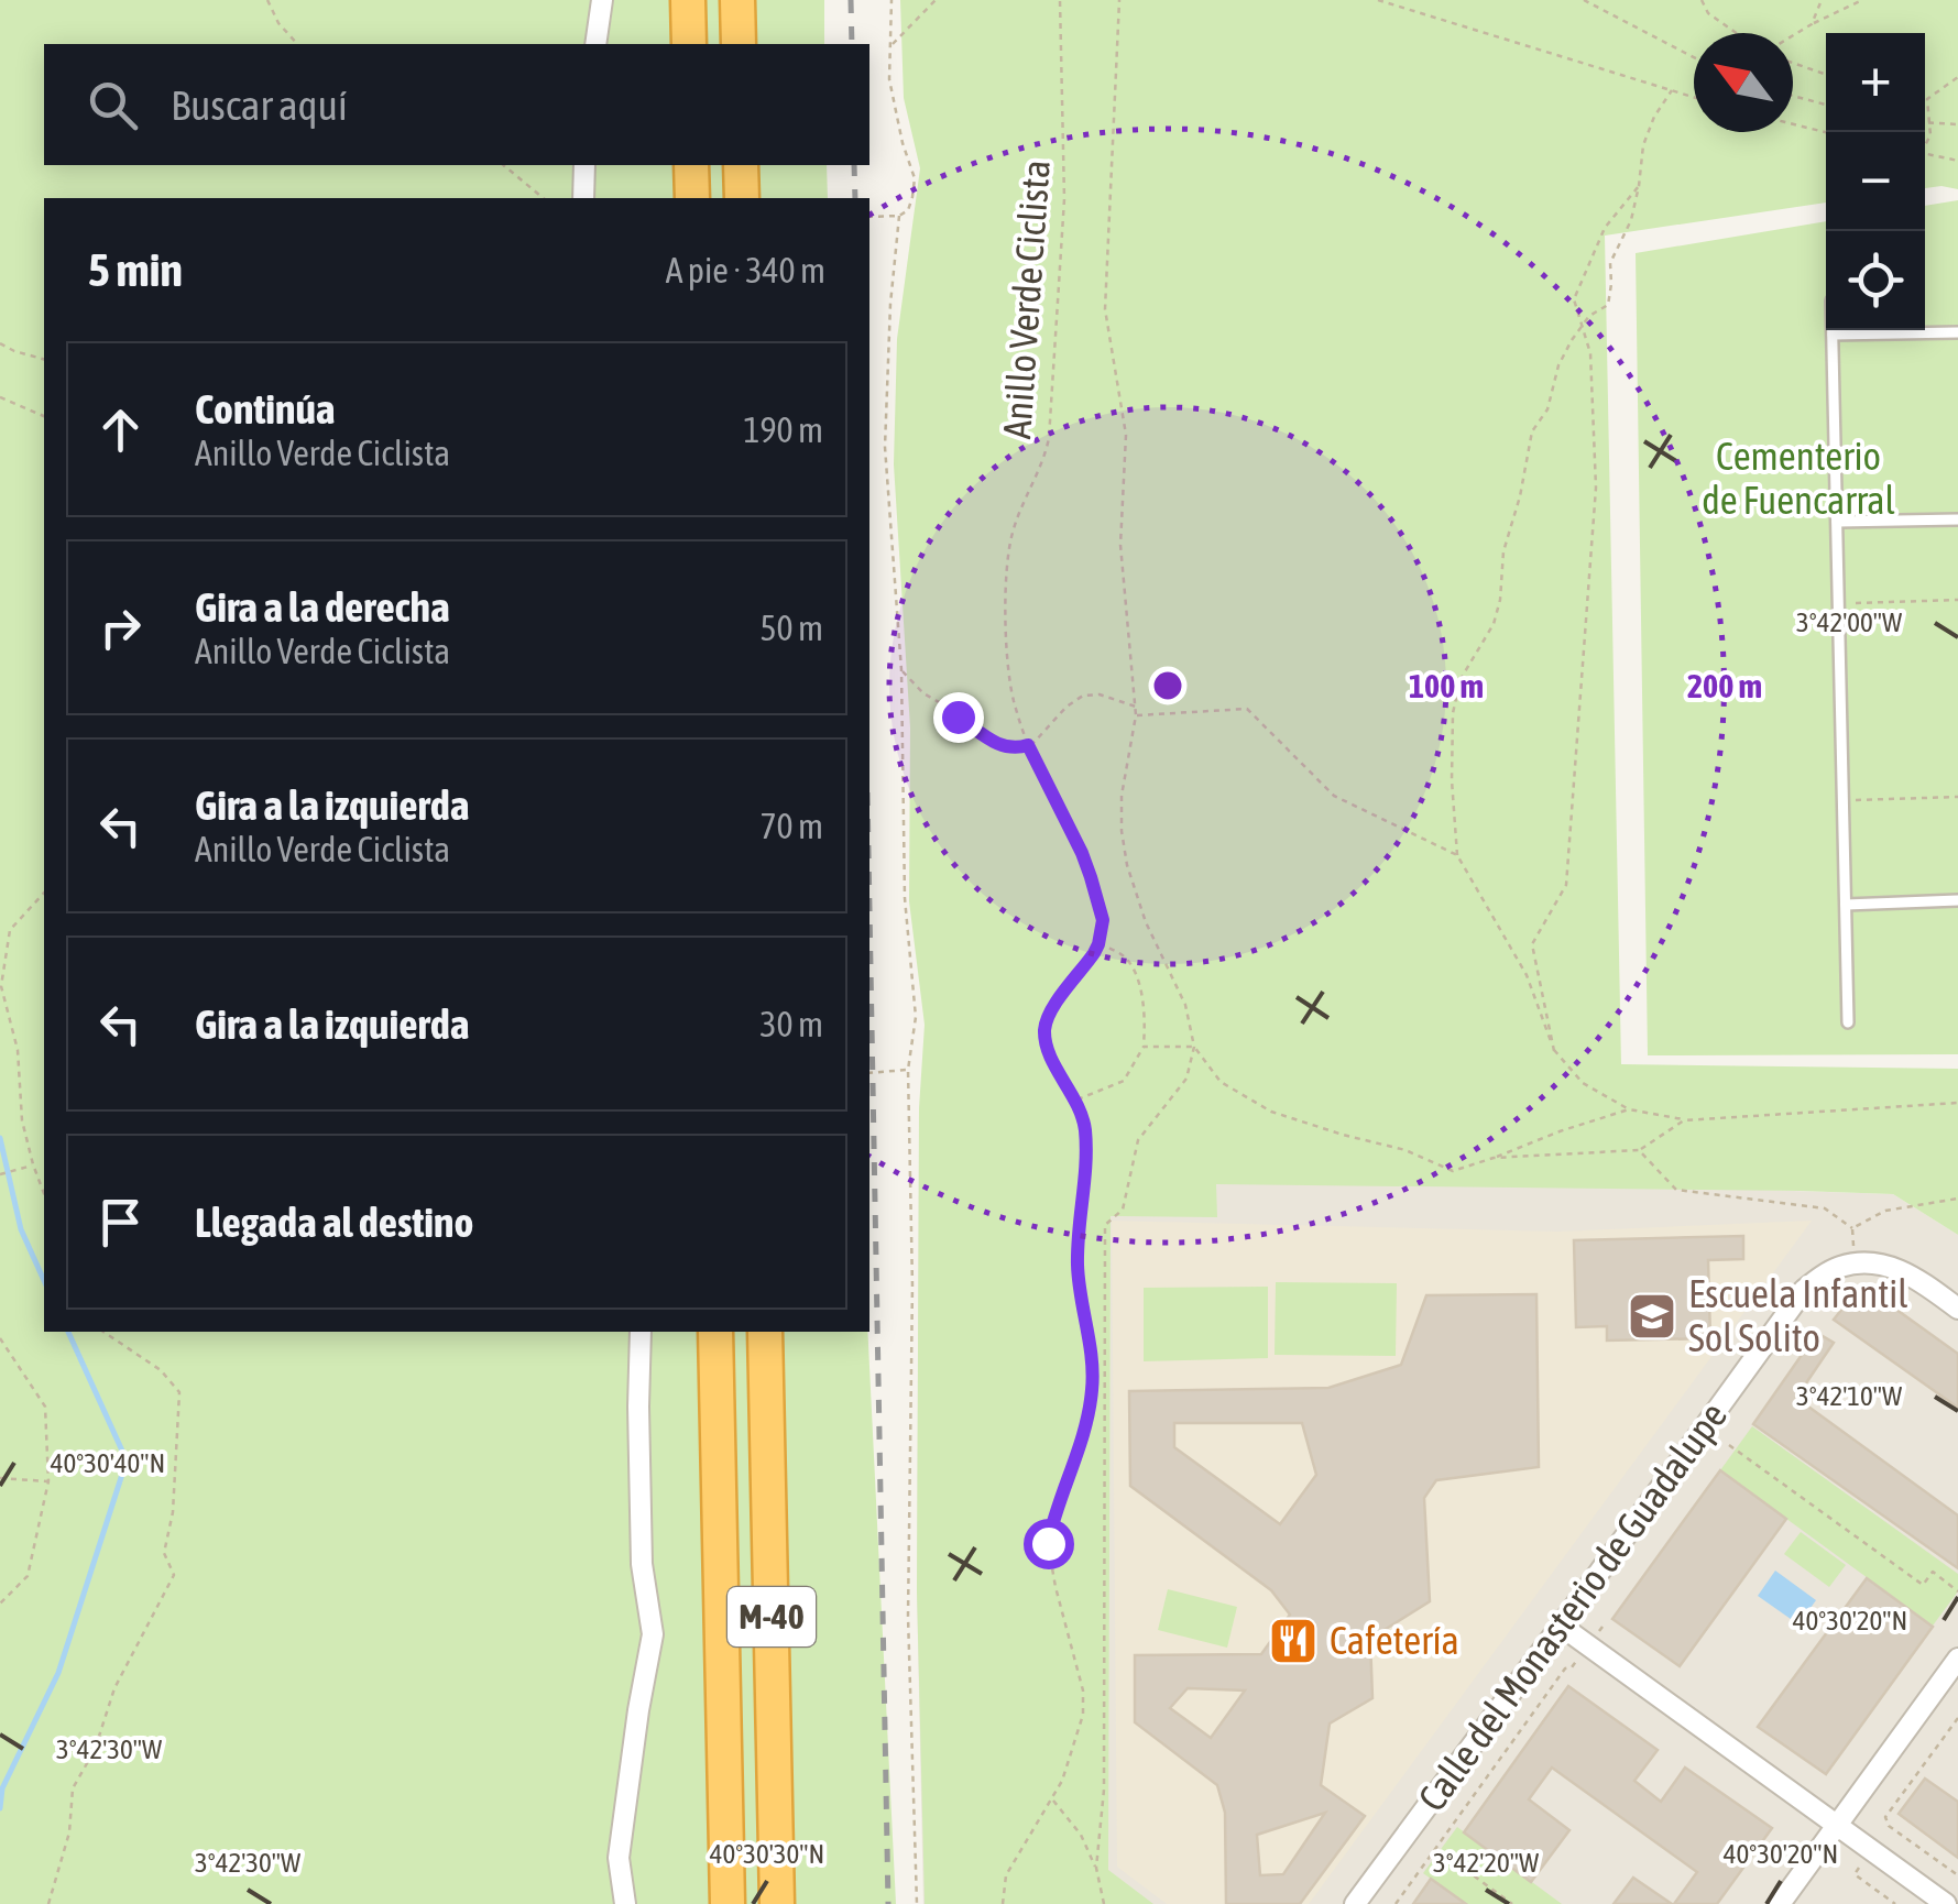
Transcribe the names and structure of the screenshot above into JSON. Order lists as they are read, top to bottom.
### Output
{
  "streets": {
    "highway": ["M-40"],
    "street": ["Calle del Monasterio de Guadalupe"],
    "path": ["Anillo Verde Ciclista"]
  },
  "parks": ["Cementerio de Fuencarral"],
  "places": {
    "school or university": ["Escuela Infantil Sol Solito"],
    "restaurant": ["Cafetería"]
  },
  "north": "top left",
  "page": {
    "map_buttons": ["+", "−"],
    "search": "Buscar aquí",
    "heading": ["5 min", "A pie · 340 m"],
    "list": [
      ["Continúa", "Anillo Verde Ciclista", "190 m"],
      ["Gira a la derecha", "Anillo Verde Ciclista", "50 m"],
      ["Gira a la izquierda", "Anillo Verde Ciclista", "70 m"],
      ["Gira a la izquierda", "30 m"],
      "Llegada al destino"
    ]
  },
  "coordinates": [
    "3°42'00\"W",
    "3°42'10\"W",
    "40°30'40\"N",
    "40°30'20\"N",
    "3°42'30\"W",
    "40°30'30\"N",
    "3°42'20\"W"
  ],
  "rings": ["100 m", "200 m"]
}
